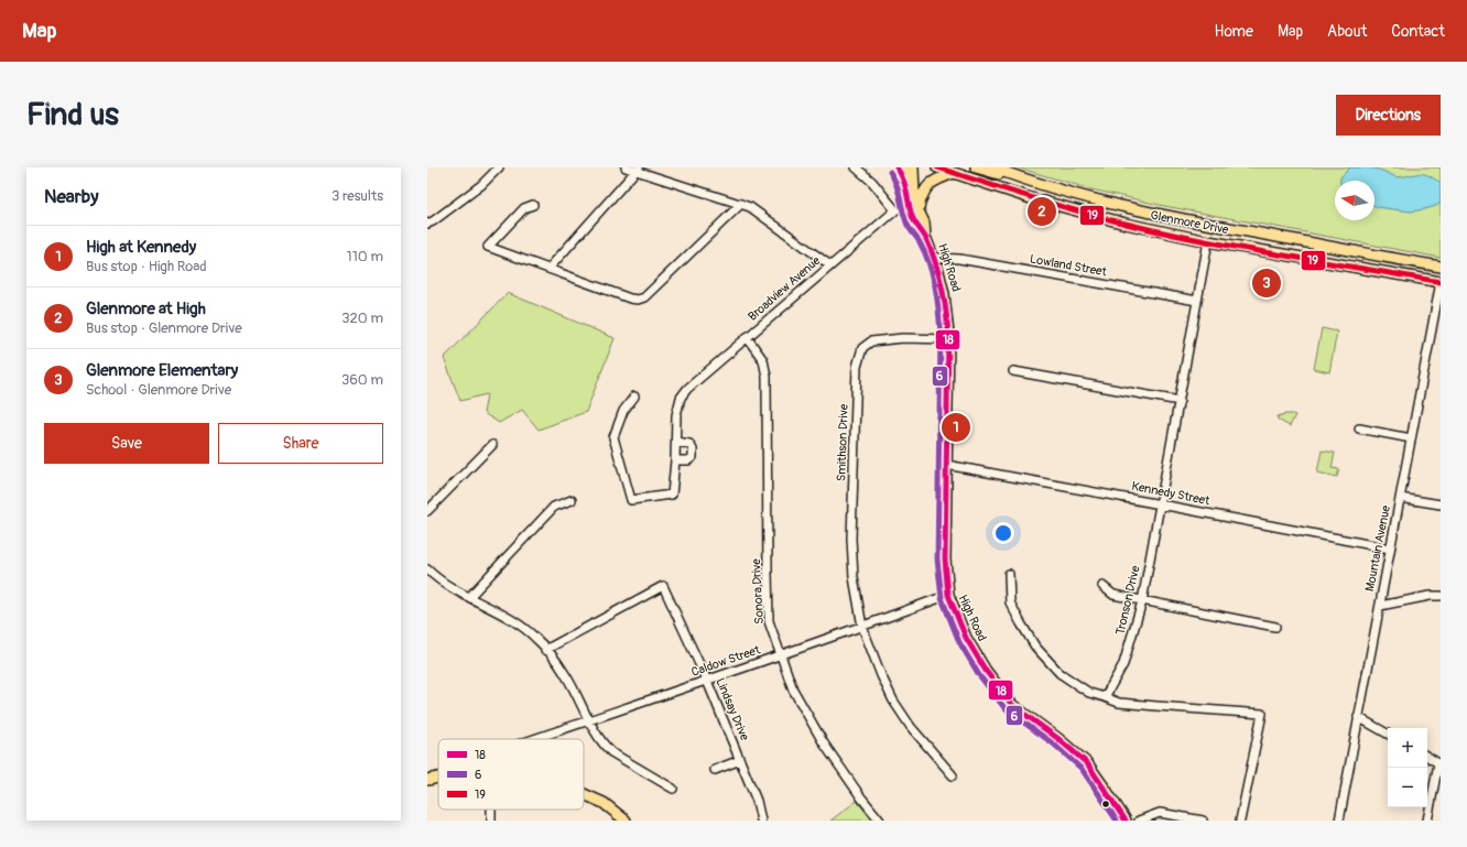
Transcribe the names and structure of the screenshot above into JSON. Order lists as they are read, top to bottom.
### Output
{
  "streets": {
    "main road": ["Glenmore Drive", "High Road"],
    "street": [
      "Lowland Street",
      "Broadview Avenue",
      "Smithson Drive",
      "Kennedy Street",
      "Mountain Avenue",
      "Sonora Drive",
      "Tronson Drive",
      "Caldow Street",
      "Lindsay Drive"
    ]
  },
  "crossings": [
    ["Glenmore Drive", "Mountain Avenue"],
    ["Glenmore Drive", "Tronson Drive"],
    ["Lowland Street", "High Road"],
    ["Lowland Street", "Tronson Drive"],
    ["High Road", "Smithson Drive"],
    ["High Road", "Kennedy Street"],
    ["High Road", "Caldow Street"],
    ["Broadview Avenue", "Sonora Drive"],
    ["Smithson Drive", "Caldow Street"],
    ["Kennedy Street", "Mountain Avenue"],
    ["Kennedy Street", "Tronson Drive"],
    ["Sonora Drive", "Caldow Street"],
    ["Caldow Street", "Lindsay Drive"]
  ],
  "lines": ["transit line 18", "transit line 19", "transit line 6"],
  "legend": ["18", "6", "19"],
  "north": "left",
  "page": {
    "header": "Map",
    "nav": [
      "Home",
      "Map",
      "About",
      "Contact"
    ],
    "buttons": [
      "Directions",
      ["Save", "Share"]
    ],
    "title": "Find us",
    "heading": ["Nearby", "3 results"],
    "pins": ["2", "3", "1"],
    "list": [
      {
        "mark": "1",
        "name": "High at Kennedy",
        "note": "Bus stop · High Road",
        "value": "110 m"
      },
      {
        "mark": "2",
        "name": "Glenmore at High",
        "note": "Bus stop · Glenmore Drive",
        "value": "320 m"
      },
      {
        "mark": "3",
        "name": "Glenmore Elementary",
        "note": "School · Glenmore Drive",
        "value": "360 m"
      }
    ],
    "map_buttons": ["+", "−"]
  }
}
